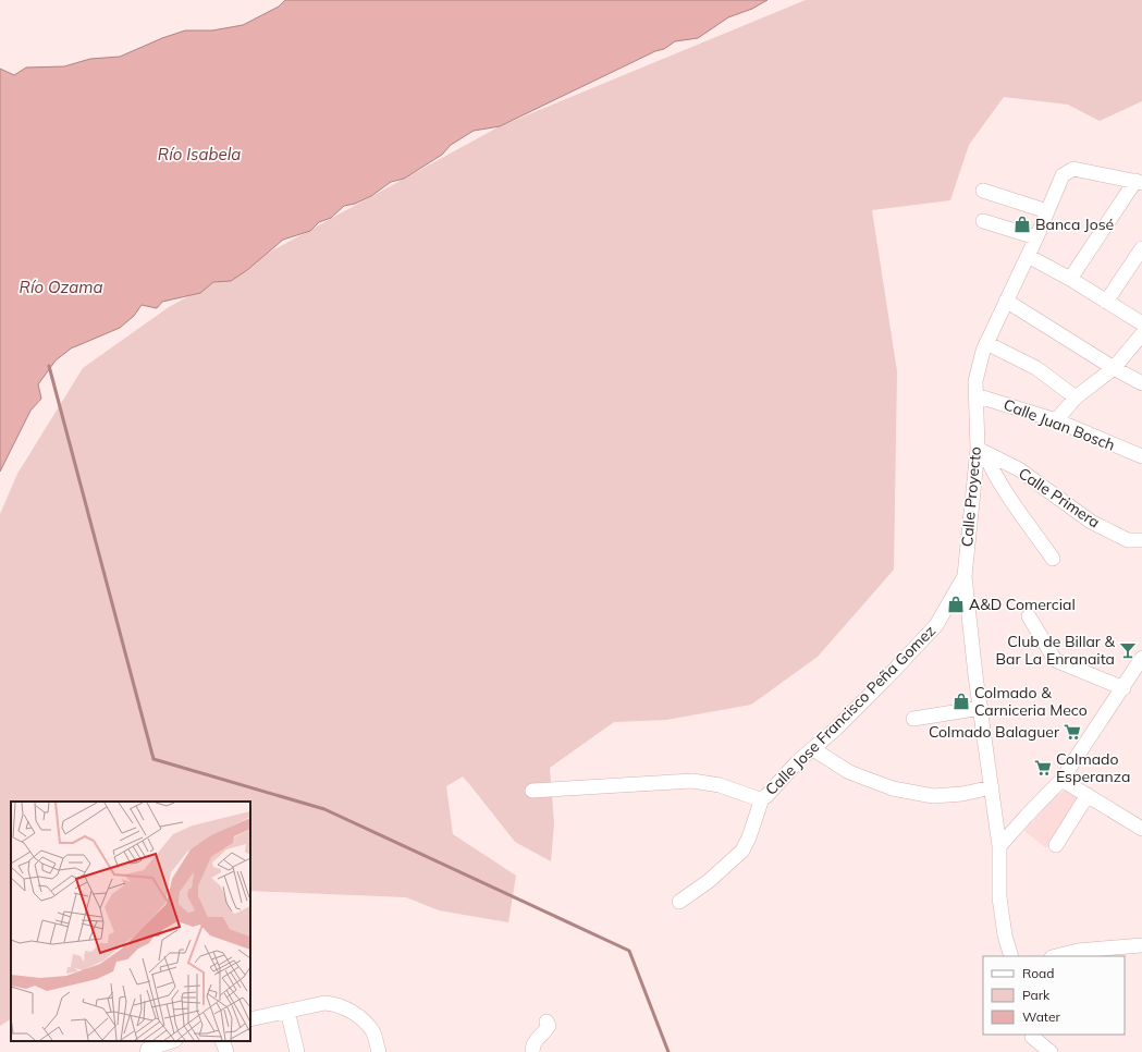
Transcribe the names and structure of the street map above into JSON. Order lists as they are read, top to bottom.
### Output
{
  "streets": {
    "street": [
      "Calle Juan Bosch",
      "Calle Proyecto",
      "Calle Primera",
      "Calle Jose Francisco Peña Gomez"
    ]
  },
  "crossings": [
    ["Calle Juan Bosch", "Calle Proyecto"],
    ["Calle Proyecto", "Calle Primera"],
    ["Calle Proyecto", "Calle Jose Francisco Peña Gomez"]
  ],
  "water": ["Río Isabela", "Río Ozama"],
  "places": {
    "shop": ["Banca José", "A&D Comercial", "Colmado & Carniceria Meco"],
    "bar": ["Club de Billar & Bar La Enranaita"],
    "supermarket": ["Colmado Balaguer", "Colmado Esperanza"]
  },
  "legend": ["Road", "Park", "Water"]
}
